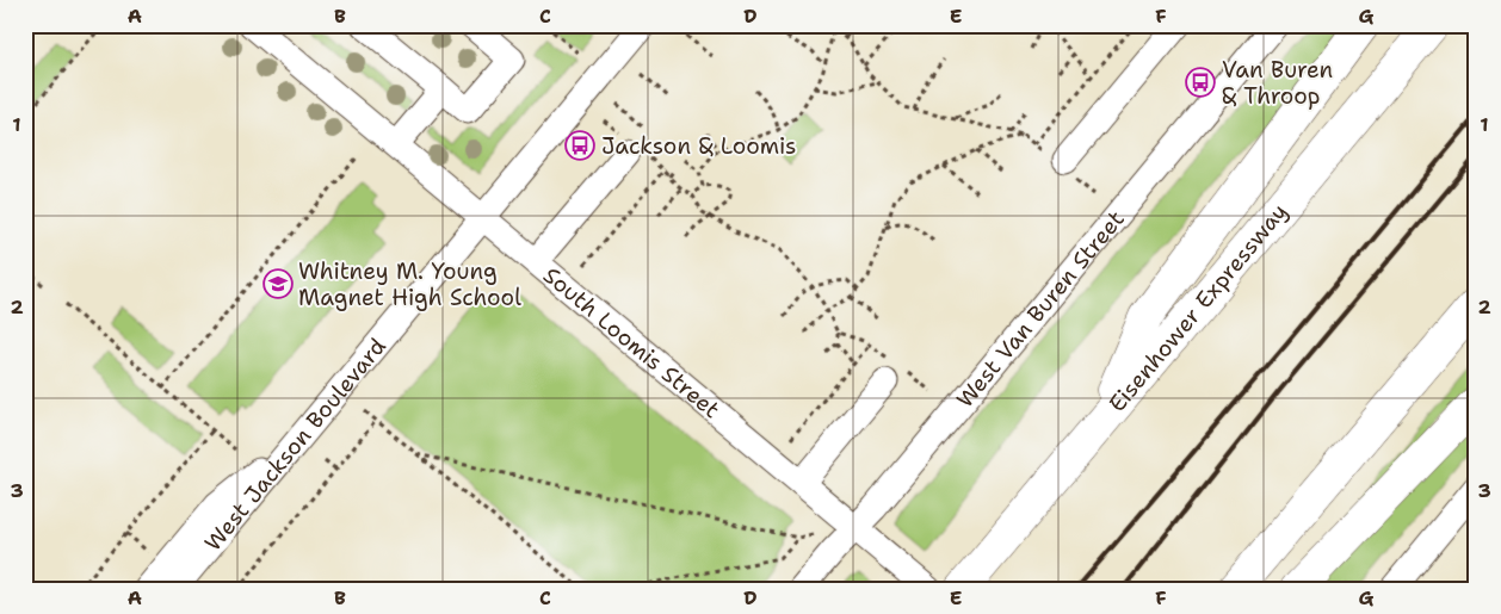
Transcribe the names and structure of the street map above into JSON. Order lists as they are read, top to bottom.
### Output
{
  "streets": {
    "highway": ["Eisenhower Expressway"],
    "street": ["West Van Buren Street", "South Loomis Street", "West Jackson Boulevard"]
  },
  "crossings": [
    ["West Van Buren Street", "South Loomis Street"],
    ["South Loomis Street", "West Jackson Boulevard"]
  ],
  "places": {
    "bus stop": ["Van Buren & Throop", "Jackson & Loomis"],
    "school or university": ["Whitney M. Young Magnet High School"]
  },
  "grid": {
    "columns": [
      "A",
      "B",
      "C",
      "D",
      "E",
      "F",
      "G"
    ],
    "rows": ["1", "2", "3"]
  }
}
